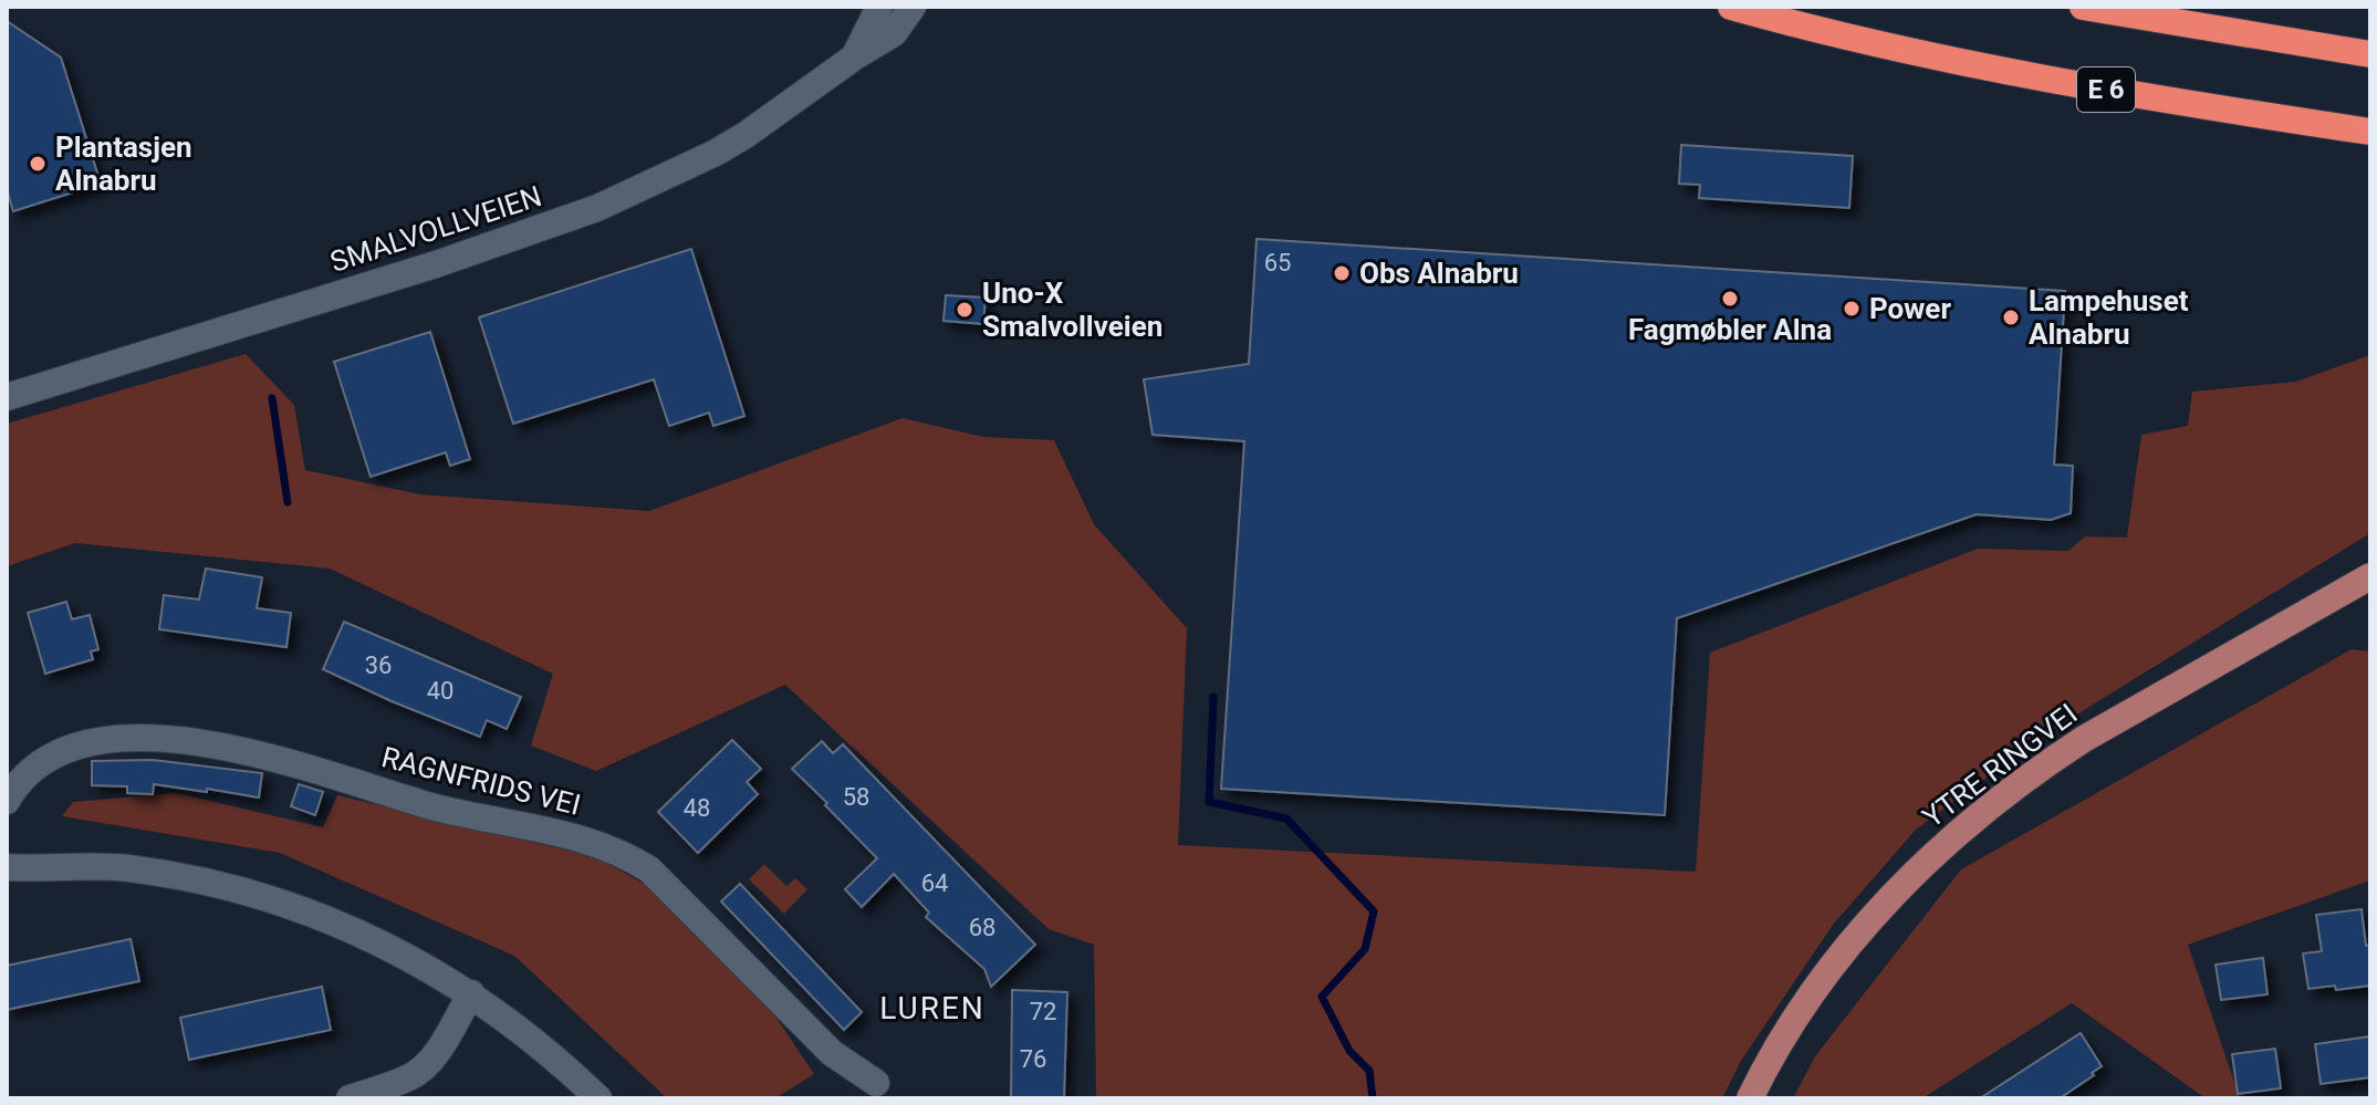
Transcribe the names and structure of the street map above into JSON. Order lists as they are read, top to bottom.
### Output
{
  "streets": {
    "highway": ["E 6"],
    "main road": ["YTRE RINGVEI"],
    "street": ["SMALVOLLVEIEN", "RAGNFRIDS VEI"]
  },
  "districts": ["LUREN"],
  "places": [
    "Plantasjen Alnabru",
    "Obs Alnabru",
    "Fagmøbler Alna",
    "Power",
    "Uno-X Smalvollveien",
    "Lampehuset Alnabru"
  ],
  "house_numbers": [
    "65",
    "36",
    "40",
    "58",
    "48",
    "64",
    "68",
    "72",
    "76"
  ]
}
